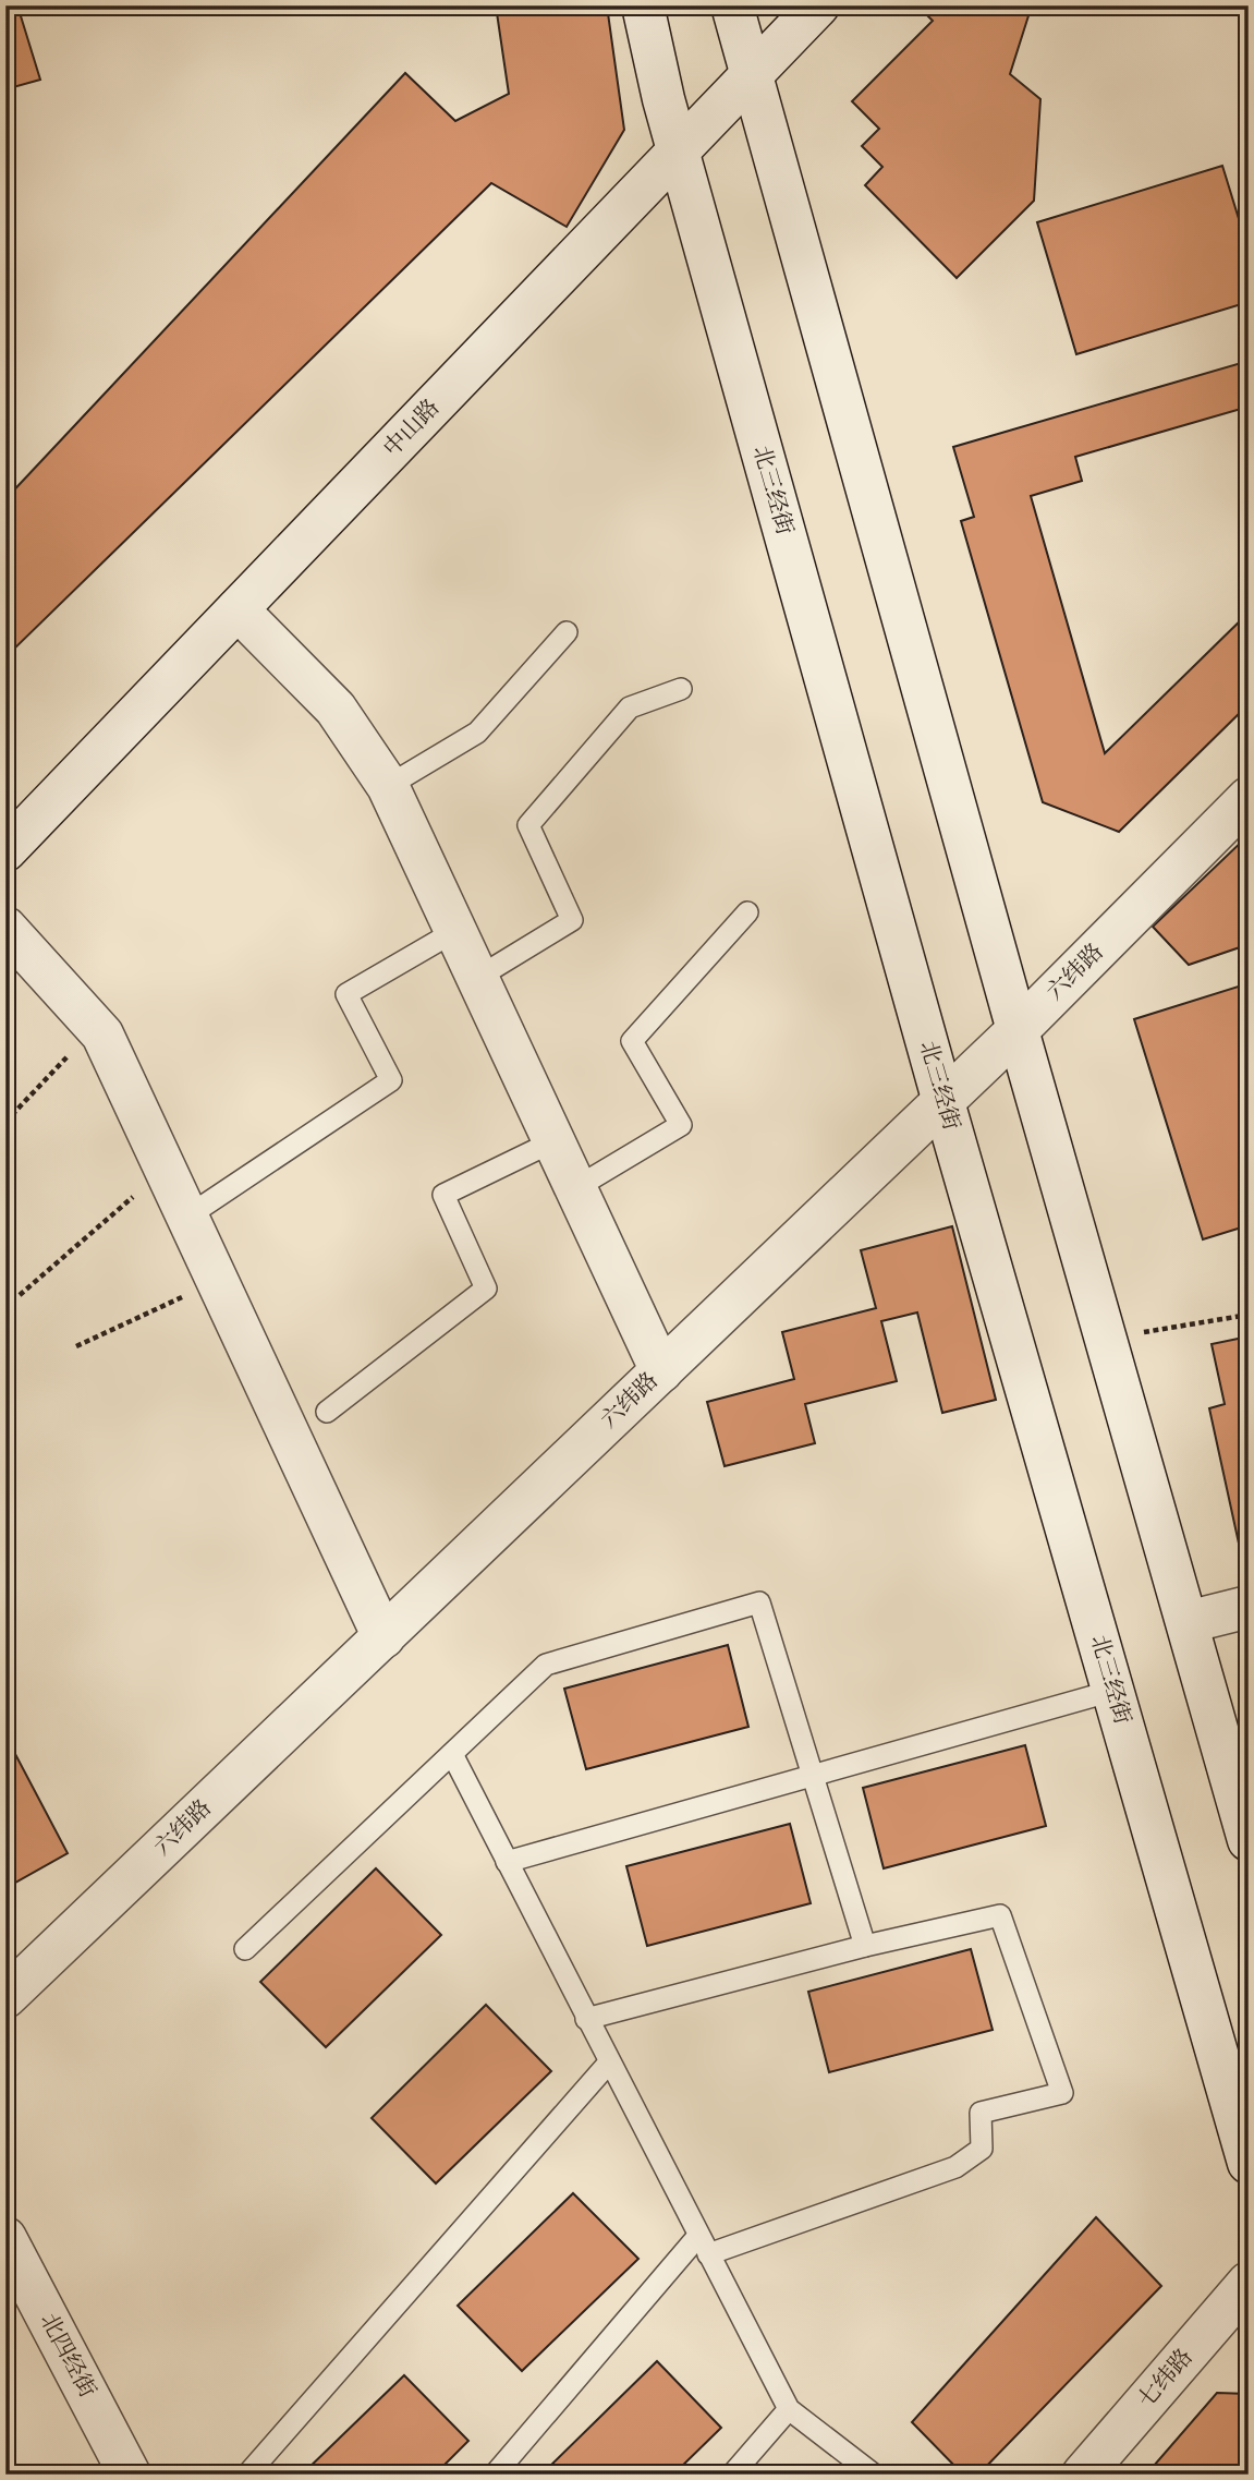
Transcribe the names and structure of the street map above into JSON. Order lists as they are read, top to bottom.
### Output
{
  "streets": {
    "main road": [
      "中山路",
      "北三经街",
      "六纬路",
      "北四经街",
      "七纬路"
    ]
  },
  "crossings": [
    ["中山路", "北三经街"],
    ["北三经街", "六纬路"]
  ]
}
